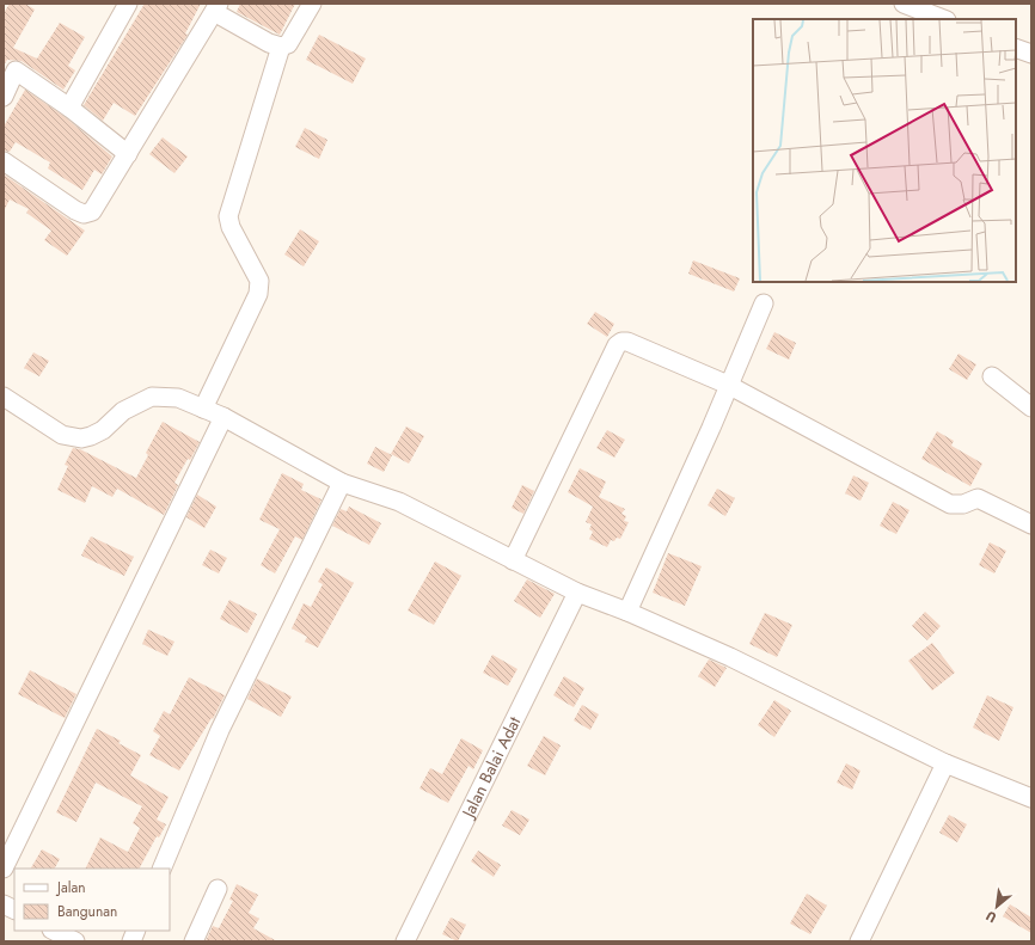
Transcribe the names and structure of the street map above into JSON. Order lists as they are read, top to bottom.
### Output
{
  "streets": {
    "street": ["Jalan Balai Adat"]
  },
  "legend": ["Jalan", "Bangunan"],
  "north": "bottom left"
}
